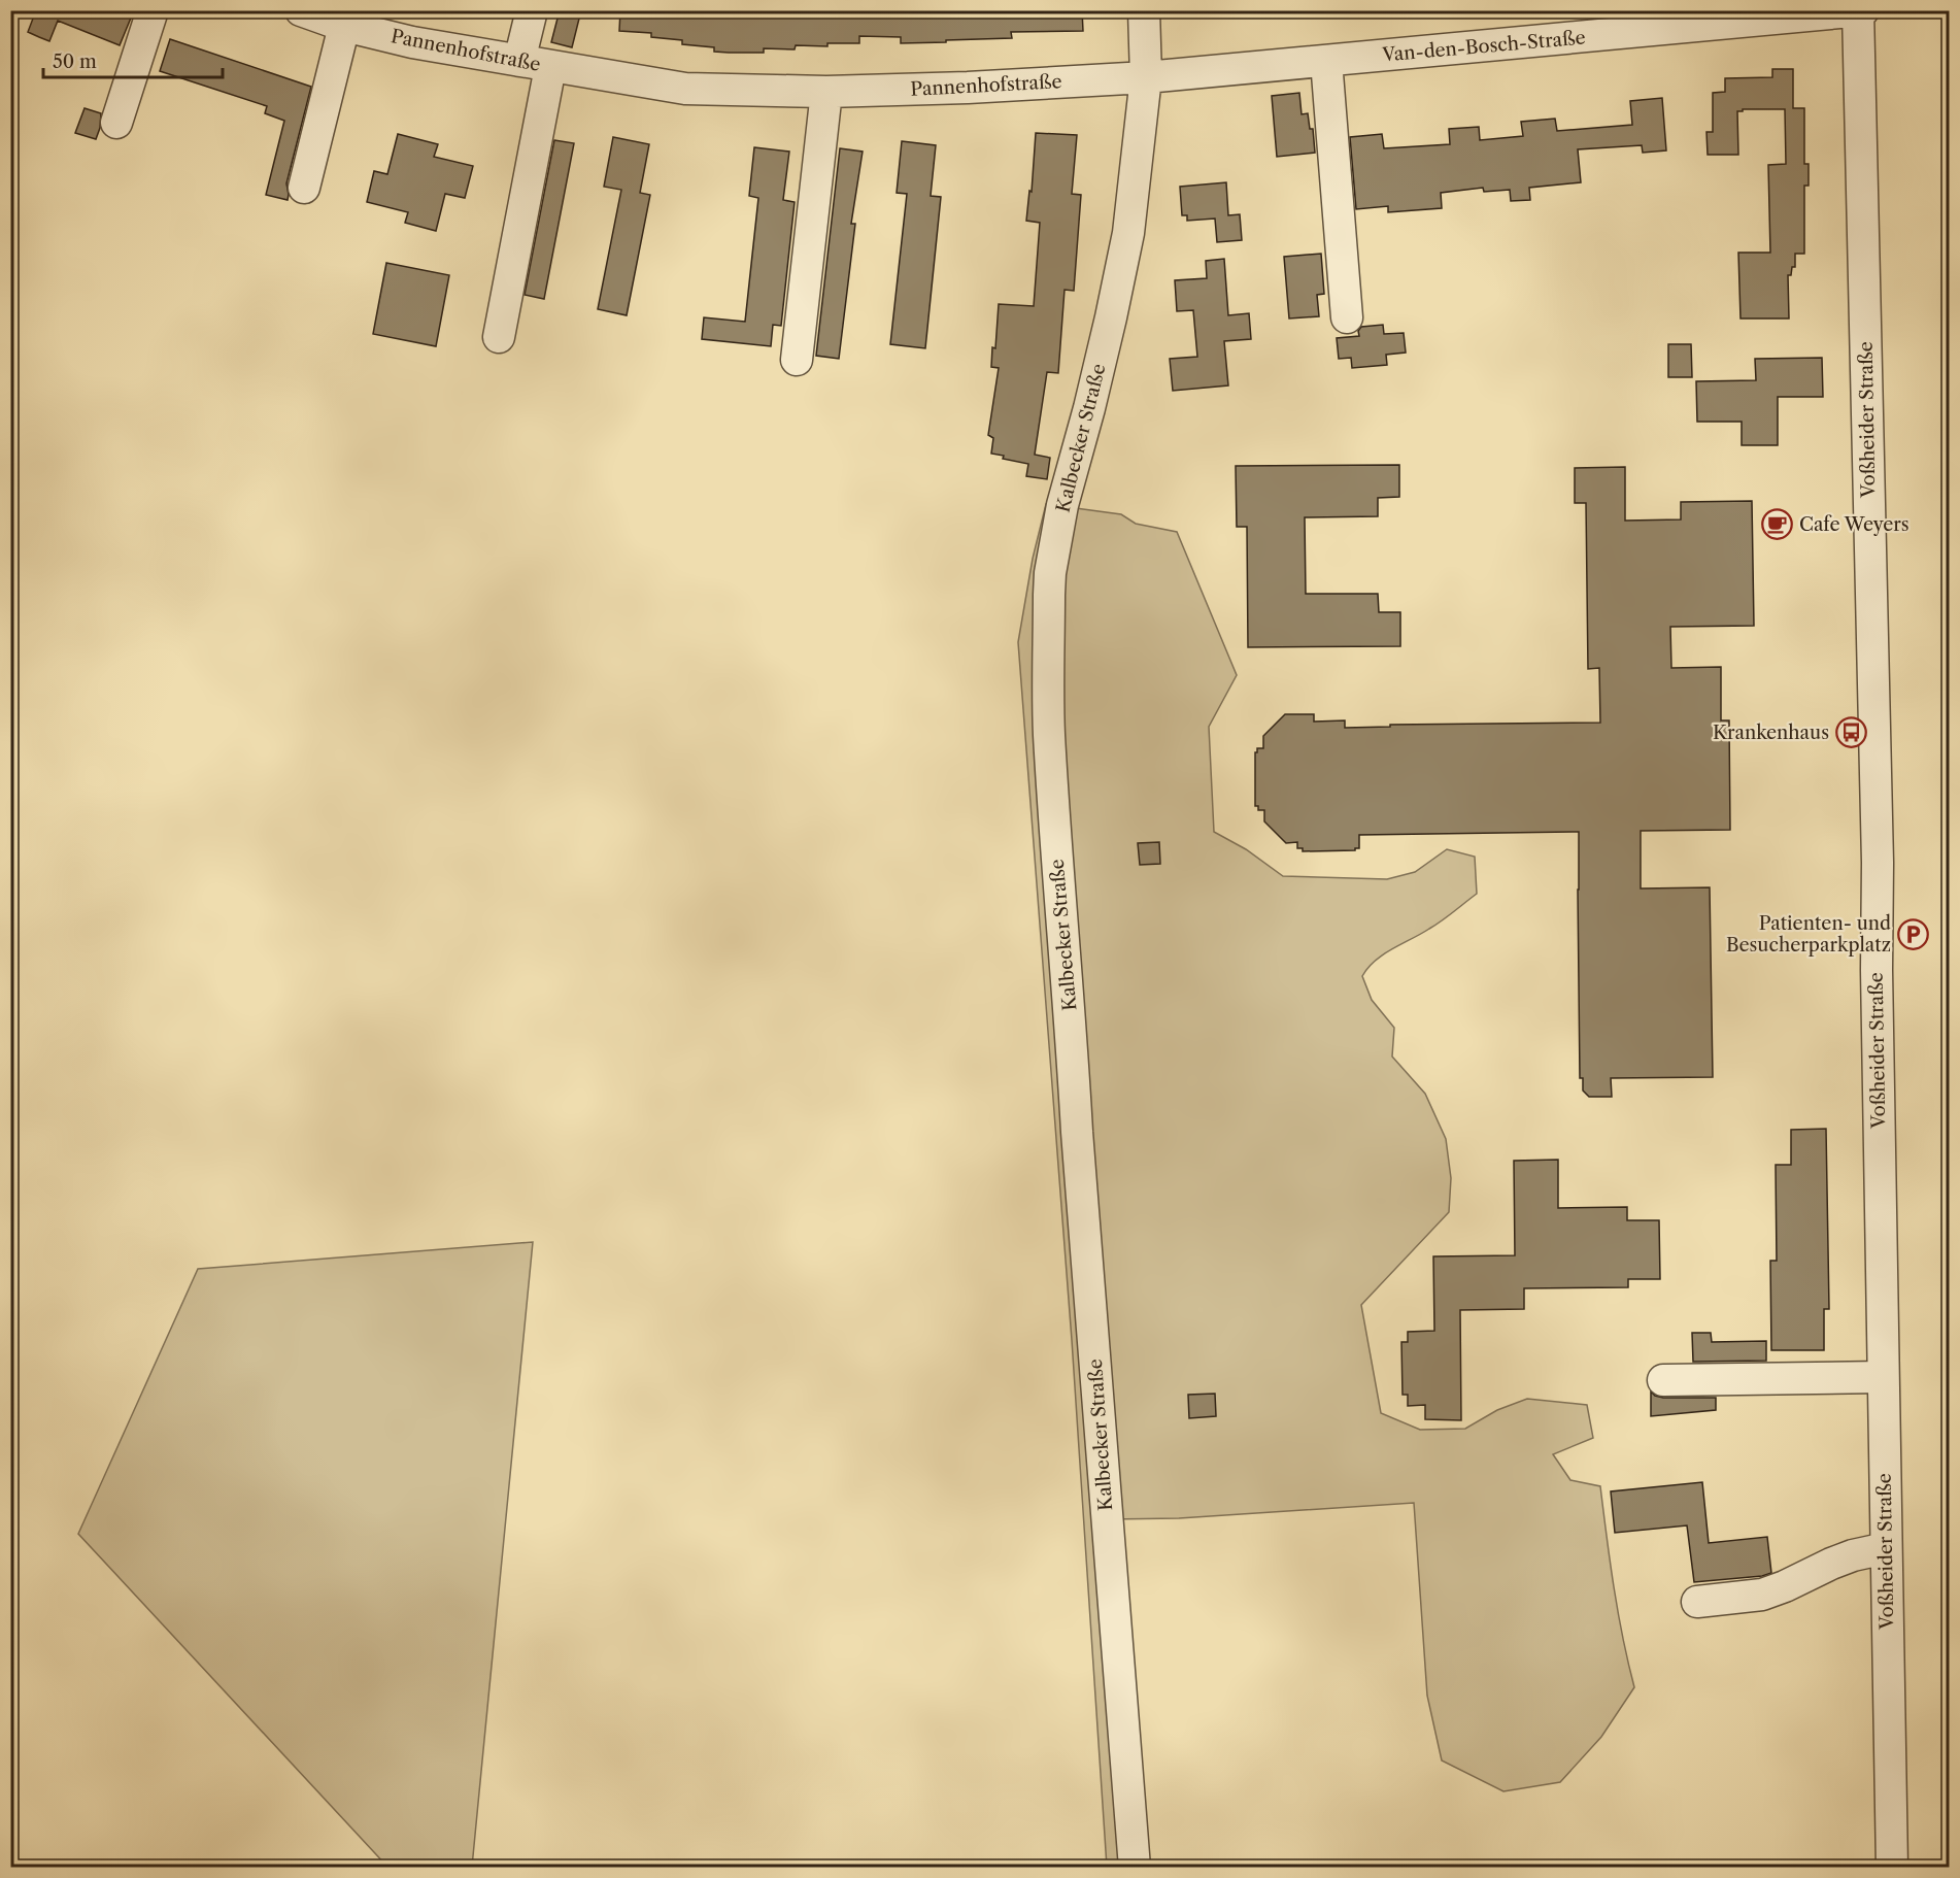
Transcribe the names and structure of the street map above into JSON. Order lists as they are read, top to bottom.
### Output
{
  "streets": {
    "street": [
      "Van-den-Bosch-Straße",
      "Pannenhofstraße",
      "Voßheider Straße",
      "Kalbecker Straße"
    ]
  },
  "crossings": [
    ["Van-den-Bosch-Straße", "Pannenhofstraße"],
    ["Van-den-Bosch-Straße", "Voßheider Straße"],
    ["Van-den-Bosch-Straße", "Kalbecker Straße"],
    ["Pannenhofstraße", "Kalbecker Straße"]
  ],
  "places": {
    "cafe": ["Cafe Weyers"],
    "bus stop": ["Krankenhaus"],
    "parking": ["Patienten- und Besucherparkplatz"]
  },
  "scale_bar": "50 m"
}
